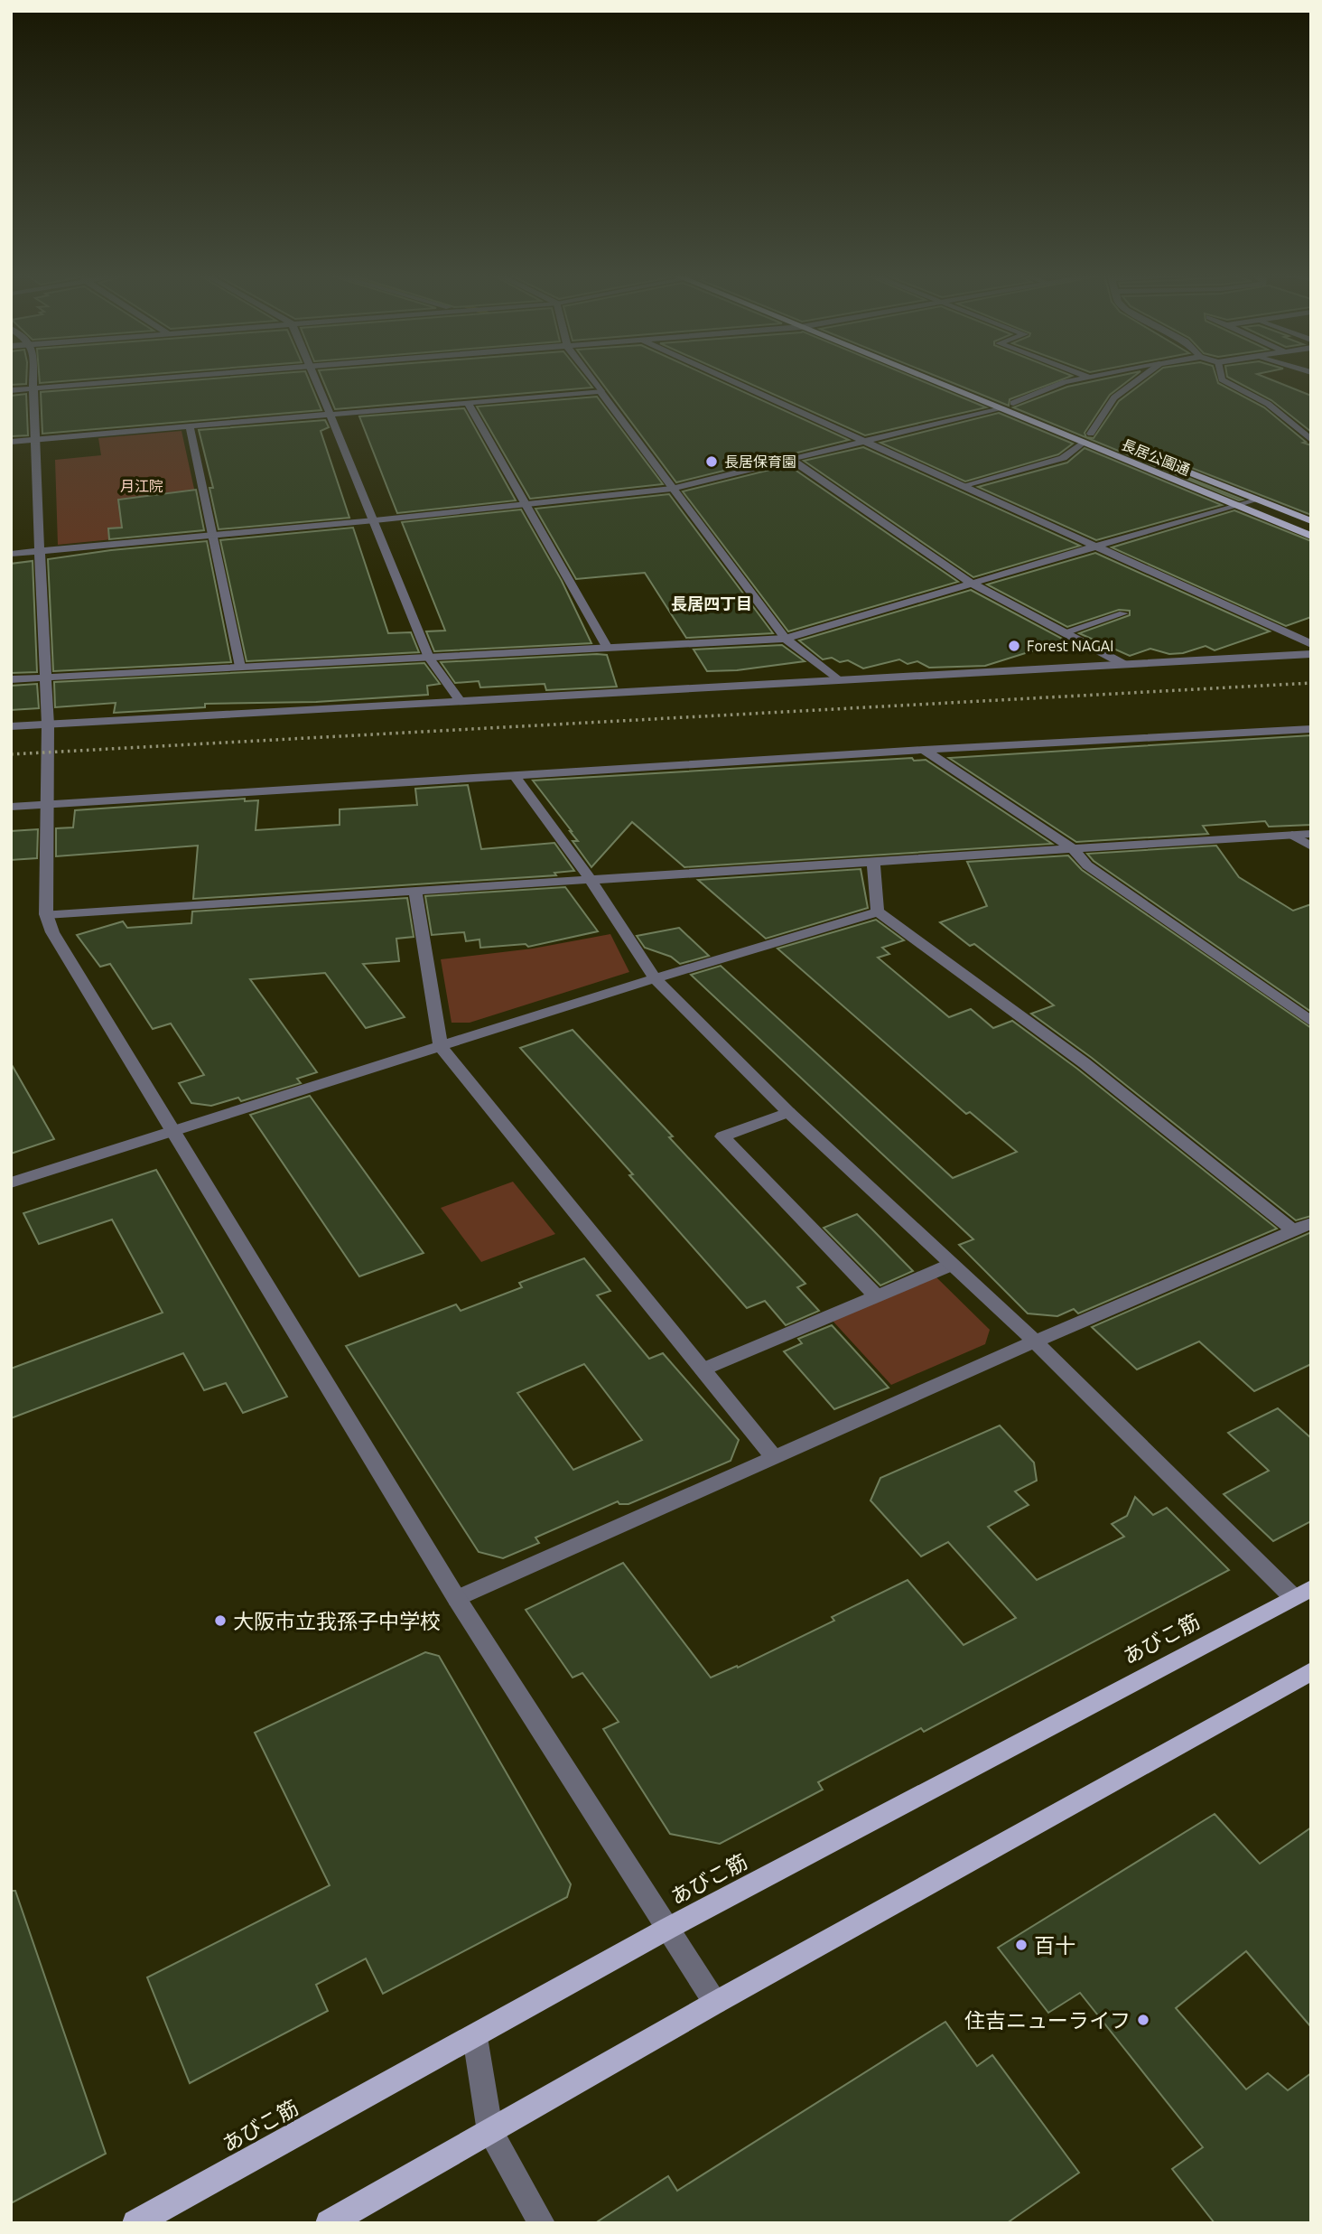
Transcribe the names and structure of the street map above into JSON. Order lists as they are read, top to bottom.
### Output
{
  "streets": {
    "highway": ["長居公園通"],
    "main road": ["あびこ筋"]
  },
  "districts": ["長居四丁目"],
  "parks": ["月江院"],
  "places": [
    "長居保育園",
    "Forest NAGAI",
    "大阪市立我孫子中学校",
    "百十",
    "住吉ニューライフ"
  ]
}
